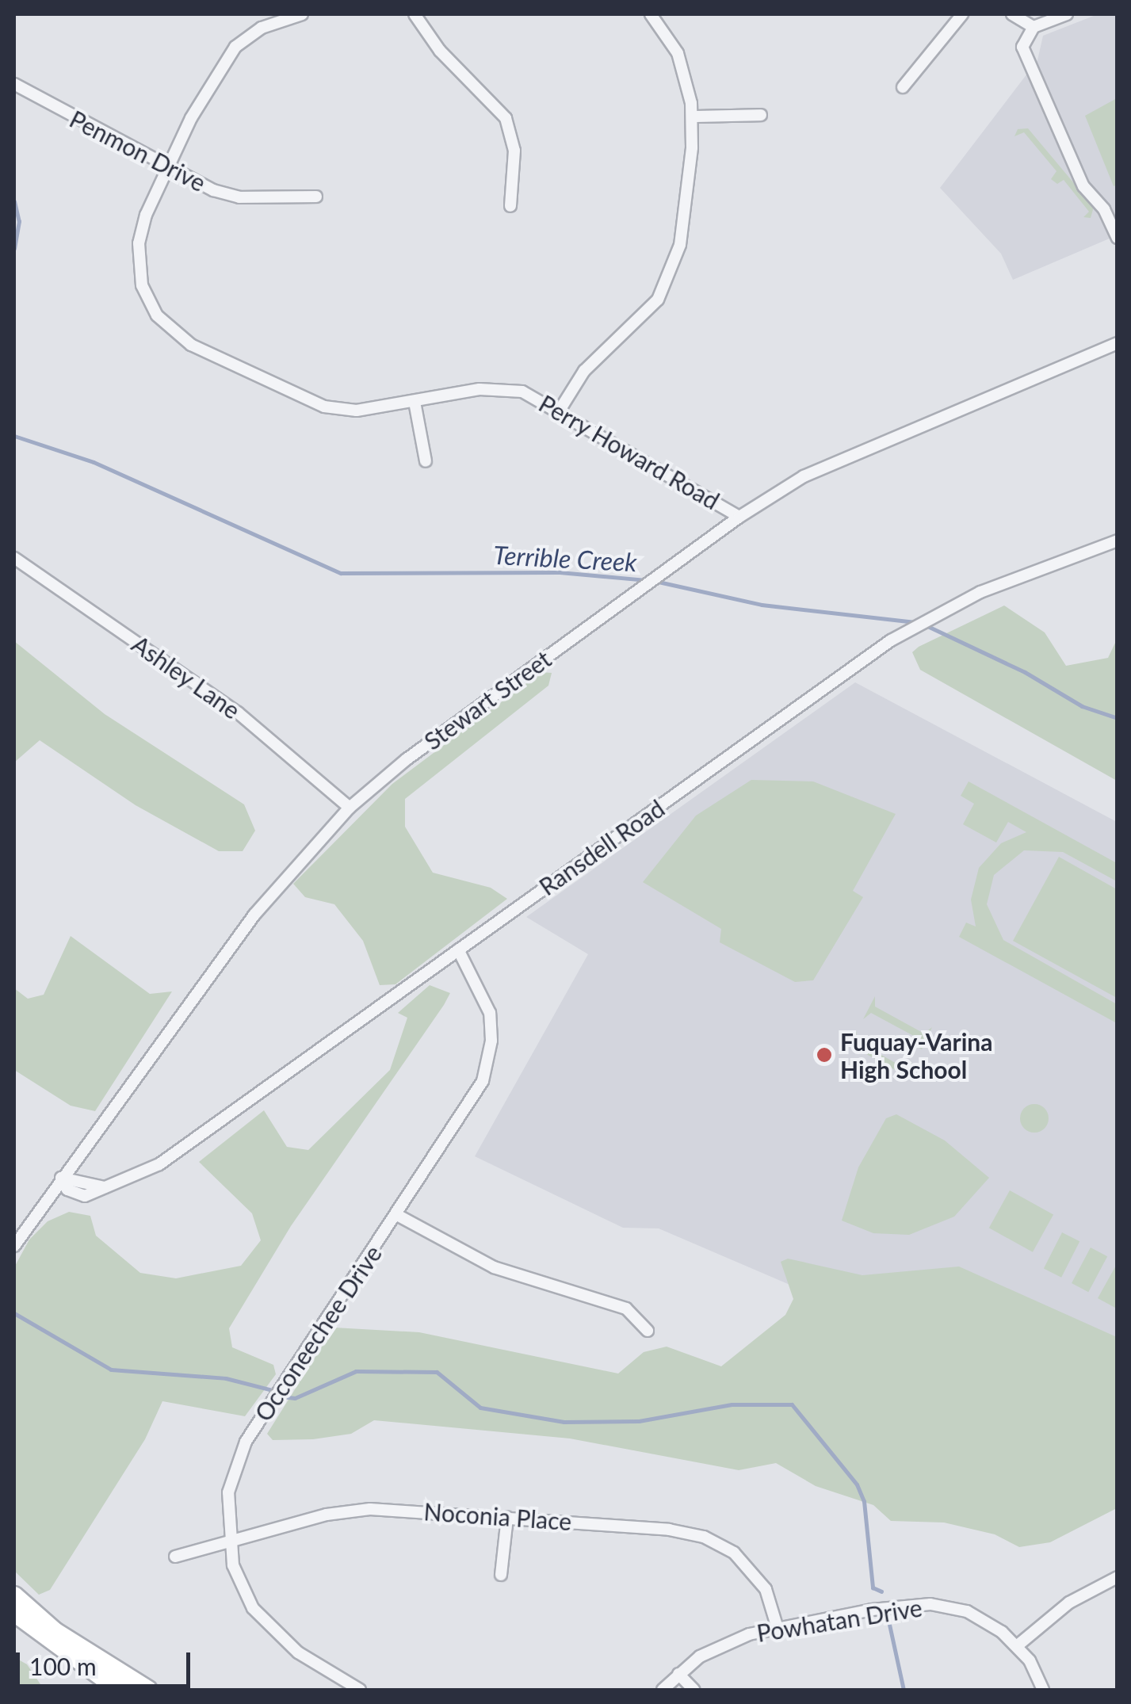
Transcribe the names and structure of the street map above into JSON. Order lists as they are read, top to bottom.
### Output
{
  "streets": {
    "street": [
      "Penmon Drive",
      "Perry Howard Road",
      "Ashley Lane",
      "Stewart Street",
      "Ransdell Road",
      "Occoneechee Drive",
      "Noconia Place",
      "Powhatan Drive"
    ]
  },
  "crossings": [
    ["Penmon Drive", "Perry Howard Road"],
    ["Perry Howard Road", "Stewart Street"],
    ["Ashley Lane", "Stewart Street"],
    ["Stewart Street", "Ransdell Road"],
    ["Ransdell Road", "Occoneechee Drive"],
    ["Occoneechee Drive", "Noconia Place"],
    ["Noconia Place", "Powhatan Drive"]
  ],
  "water": ["Terrible Creek"],
  "places": ["Fuquay-Varina High School"],
  "scale_bar": "100 m"
}
